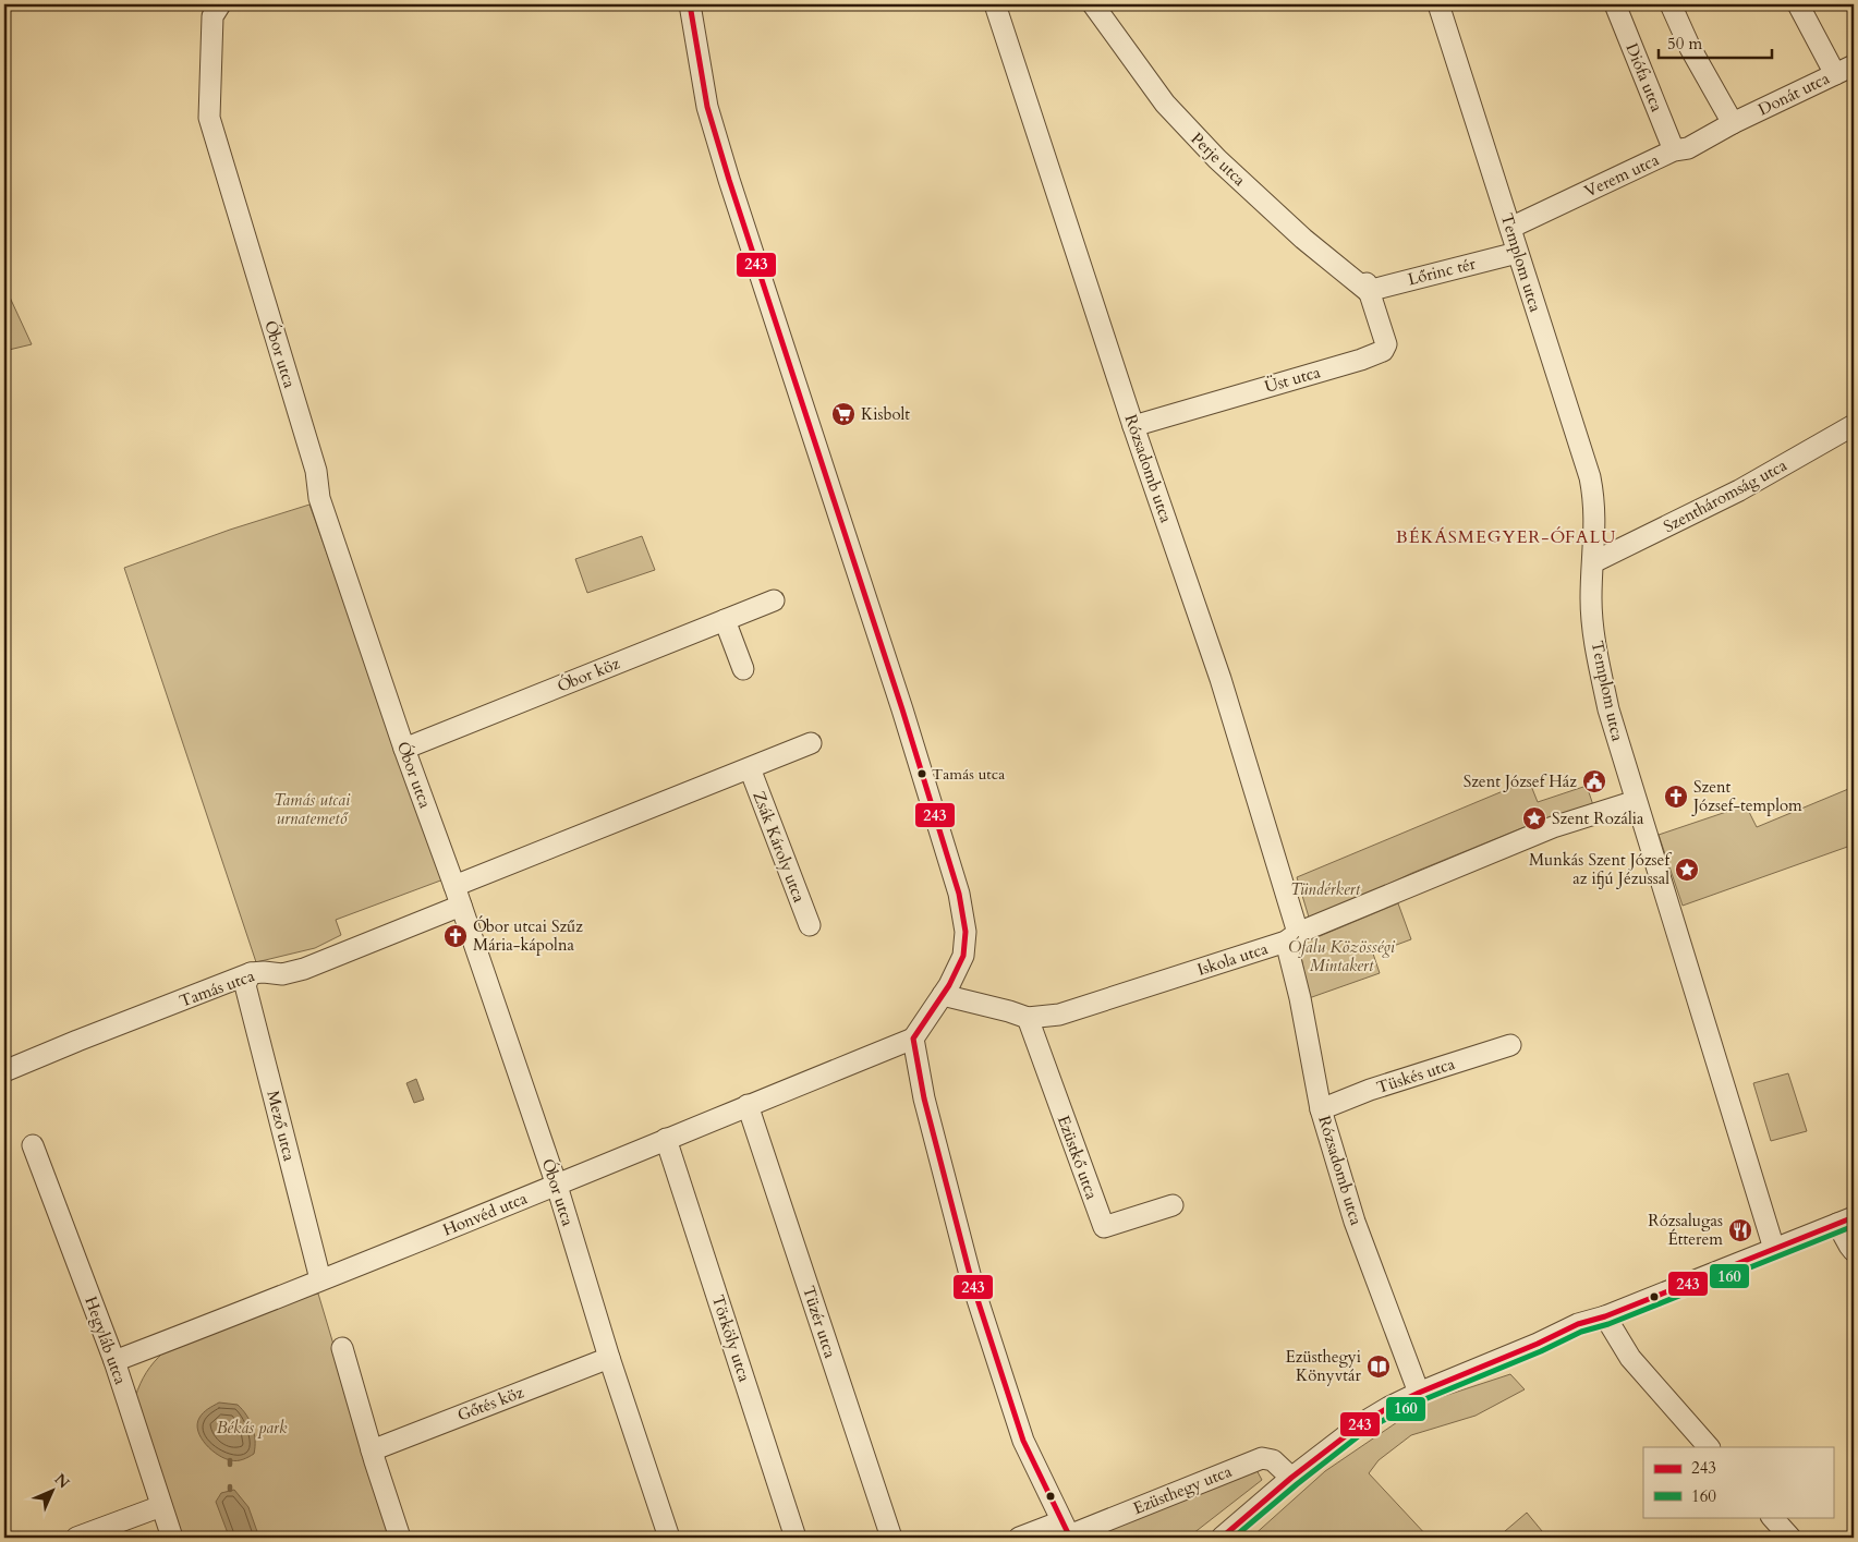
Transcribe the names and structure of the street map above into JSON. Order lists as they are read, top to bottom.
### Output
{
  "streets": {
    "street": [
      "Diófa utca",
      "Donát utca",
      "Perje utca",
      "Verem utca",
      "Templom utca",
      "Lőrinc tér",
      "Óbor utca",
      "Üst utca",
      "Rózsadomb utca",
      "Szentháromság utca",
      "Óbor köz",
      "Zsák Károly utca",
      "Iskola utca",
      "Tamás utca",
      "Tüskés utca",
      "Mező utca",
      "Ezüstkő utca",
      "Honvéd utca",
      "Tüzér utca",
      "Törköly utca",
      "Hegyláb utca",
      "Gőtés köz",
      "Ezüsthegy utca"
    ]
  },
  "crossings": [
    ["Diófa utca", "Verem utca"],
    ["Donát utca", "Verem utca"],
    ["Perje utca", "Lőrinc tér"],
    ["Perje utca", "Üst utca"],
    ["Verem utca", "Templom utca"],
    ["Templom utca", "Lőrinc tér"],
    ["Templom utca", "Szentháromság utca"],
    ["Templom utca", "Iskola utca"],
    ["Lőrinc tér", "Üst utca"],
    ["Óbor utca", "Óbor köz"],
    ["Óbor utca", "Tamás utca"],
    ["Óbor utca", "Honvéd utca"],
    ["Óbor utca", "Gőtés köz"],
    ["Üst utca", "Rózsadomb utca"],
    ["Rózsadomb utca", "Iskola utca"],
    ["Rózsadomb utca", "Tüskés utca"],
    ["Iskola utca", "Ezüstkő utca"],
    ["Tamás utca", "Mező utca"],
    ["Mező utca", "Honvéd utca"],
    ["Honvéd utca", "Tüzér utca"],
    ["Honvéd utca", "Törköly utca"],
    ["Honvéd utca", "Hegyláb utca"]
  ],
  "districts": ["BÉKÁSMEGYER-ÓFALU"],
  "parks": [
    "Tamás utcai urnatemető",
    "Tündérkert",
    "Ófalu Közösségi Mintakert",
    "Békás park"
  ],
  "places": {
    "supermarket": ["Kisbolt"],
    "other": ["Tamás utca"],
    "public building": ["Szent József Ház"],
    "church": ["Szent József-templom", "Óbor utcai Szűz Mária-kápolna"],
    "place": ["Szent Rozália", "Munkás Szent József az ifjú Jézussal"],
    "restaurant": ["Rózsalugas Étterem"],
    "library": ["Ezüsthegyi Könyvtár"]
  },
  "lines": ["transit line 243", "transit line 160"],
  "legend": ["243", "160"],
  "scale_bar": "50 m",
  "north": "top right"
}
